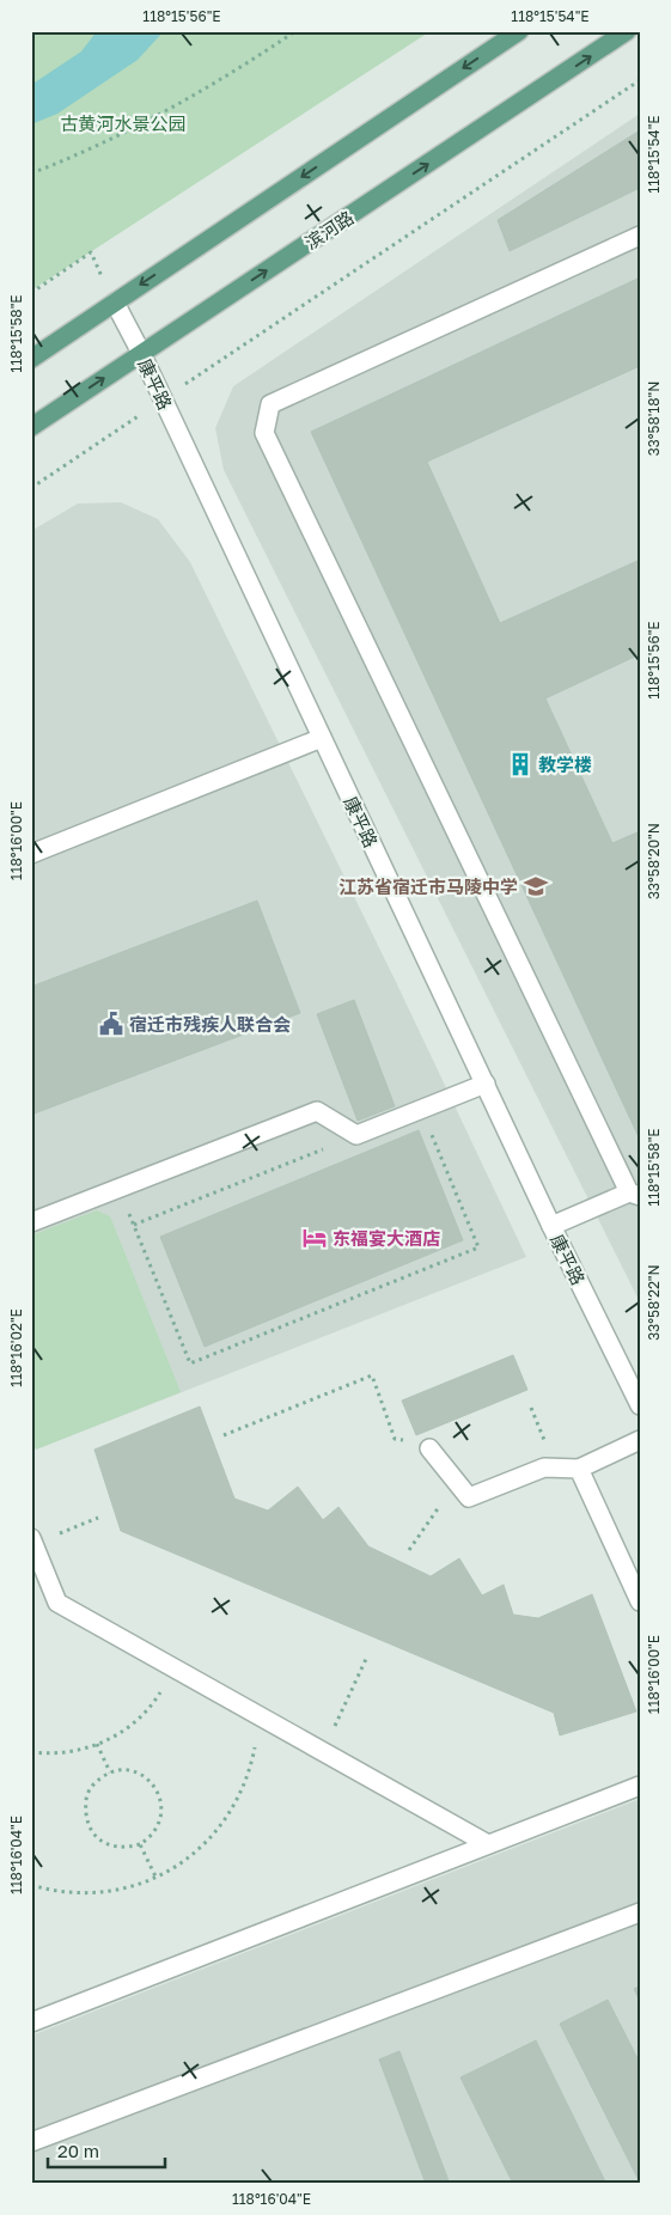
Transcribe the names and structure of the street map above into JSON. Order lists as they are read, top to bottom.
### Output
{
  "streets": {
    "main road": ["滨河路"],
    "street": ["康平路"]
  },
  "crossings": [
    ["滨河路", "康平路"]
  ],
  "parks": ["古黄河水景公园"],
  "places": {
    "building": ["教学楼"],
    "school or university": ["江苏省宿迁市马陵中学"],
    "public building": ["宿迁市残疾人联合会"],
    "hotel": ["东福宴大酒店"]
  },
  "scale_bar": "20 m",
  "coordinates": [
    "118°15'56\"E",
    "118°15'54\"E",
    "118°15'58\"E",
    "33°58'18\"N",
    "118°16'00\"E",
    "33°58'20\"N",
    "33°58'22\"N",
    "118°16'02\"E",
    "118°16'04\"E"
  ]
}
